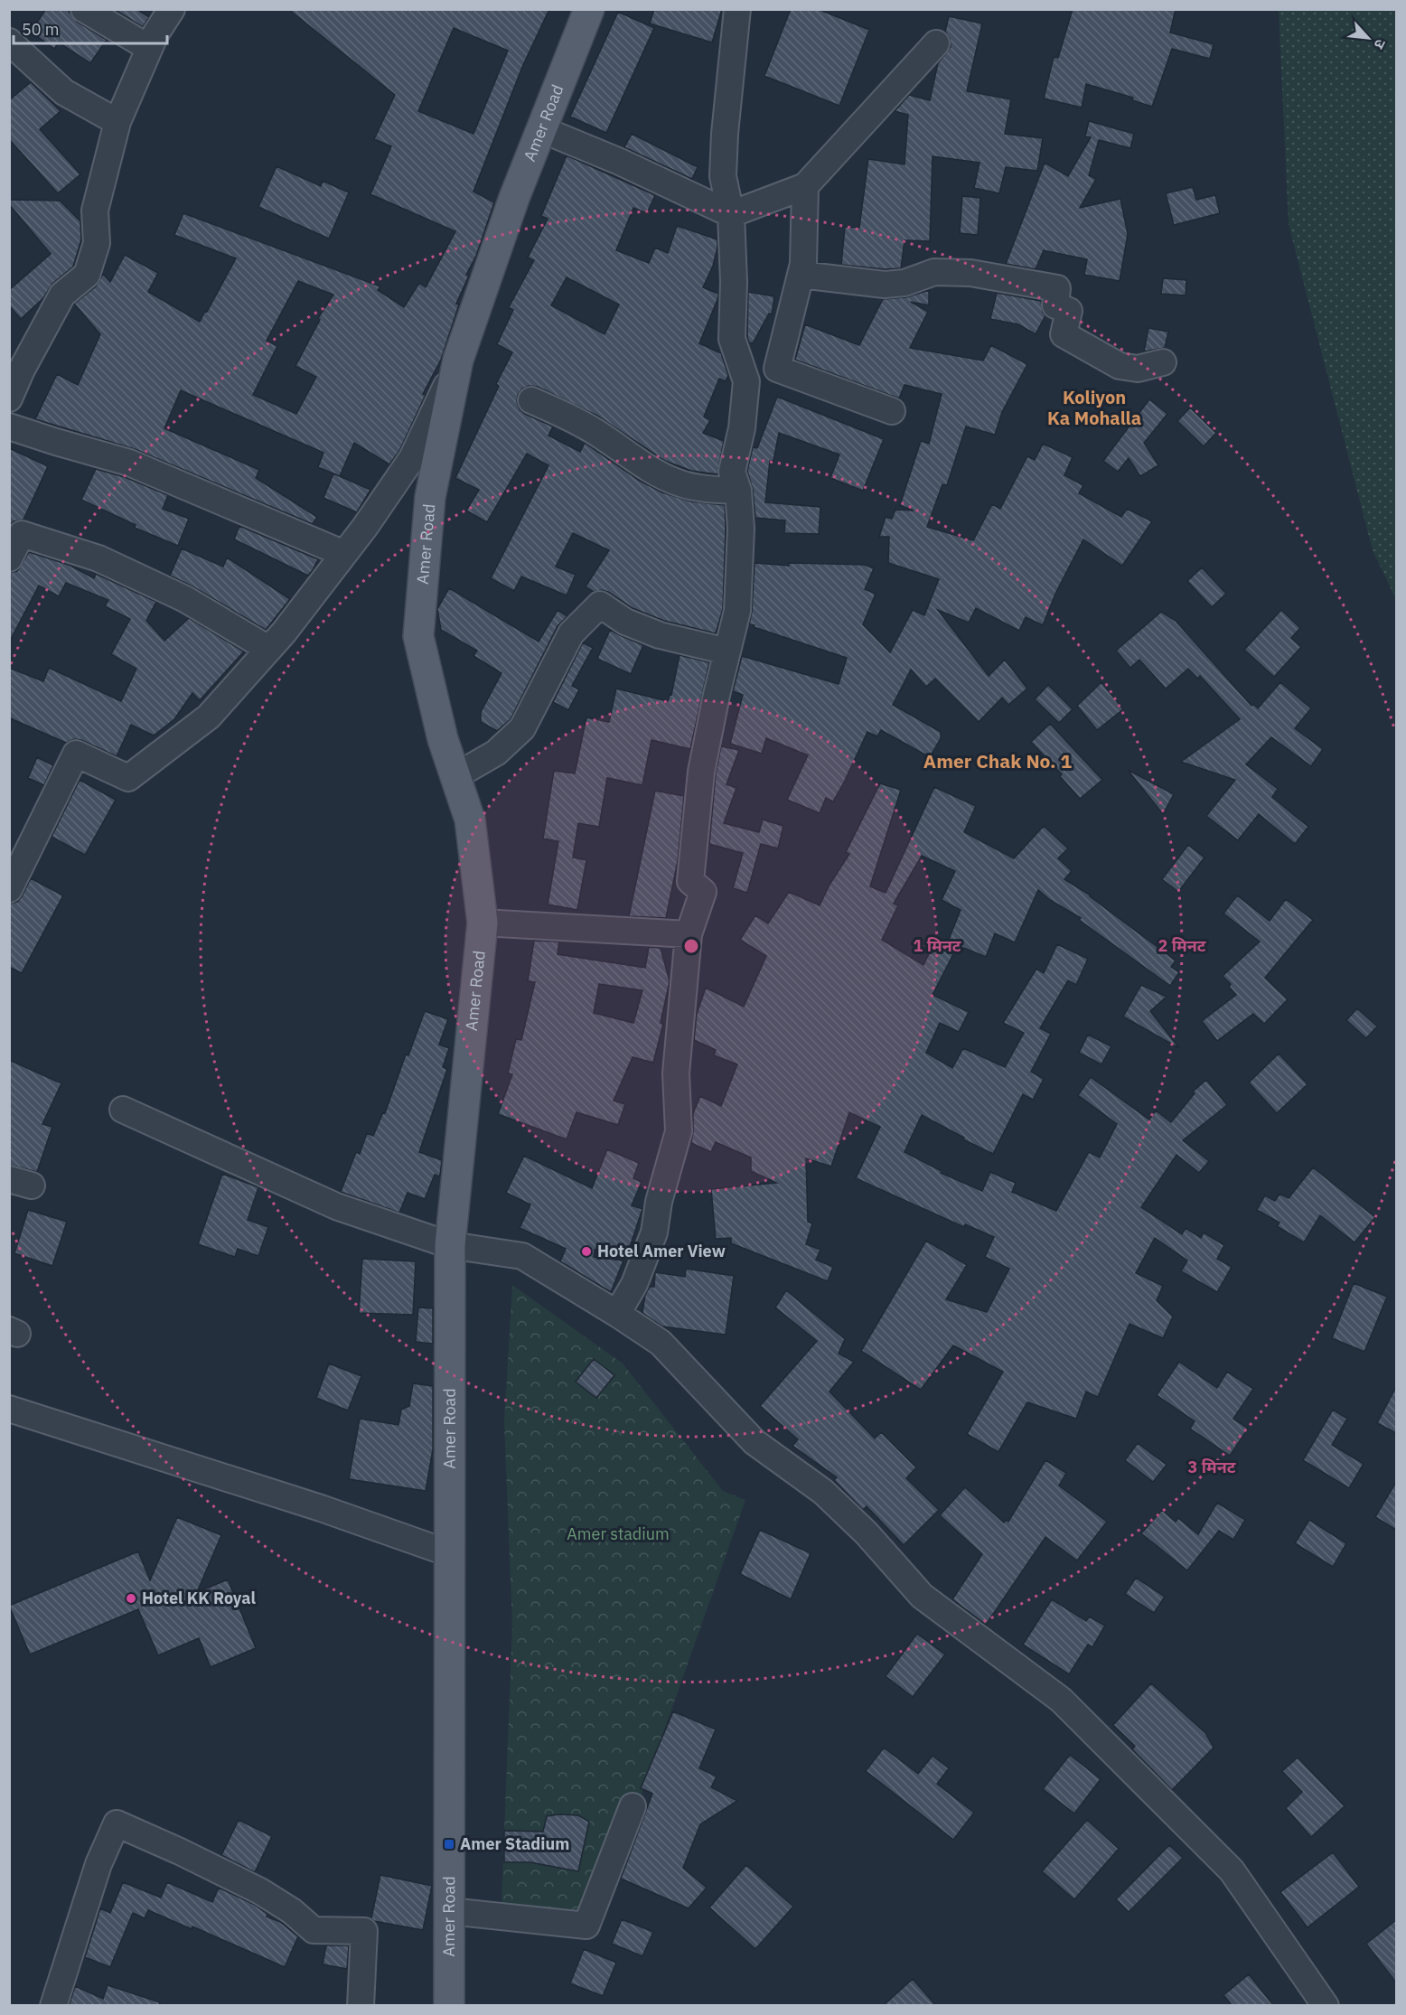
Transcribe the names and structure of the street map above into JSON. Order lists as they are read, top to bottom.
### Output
{
  "streets": {
    "main road": ["Amer Road"]
  },
  "districts": ["Koliyon Ka Mohalla", "Amer Chak No. 1"],
  "parks": ["Amer stadium"],
  "places": {
    "other": ["Hotel Amer View", "Hotel KK Royal"],
    "transit": ["Amer Stadium"]
  },
  "scale_bar": "50 m",
  "north": "bottom right",
  "rings": ["1 मिनट", "2 मिनट", "3 मिनट"]
}
